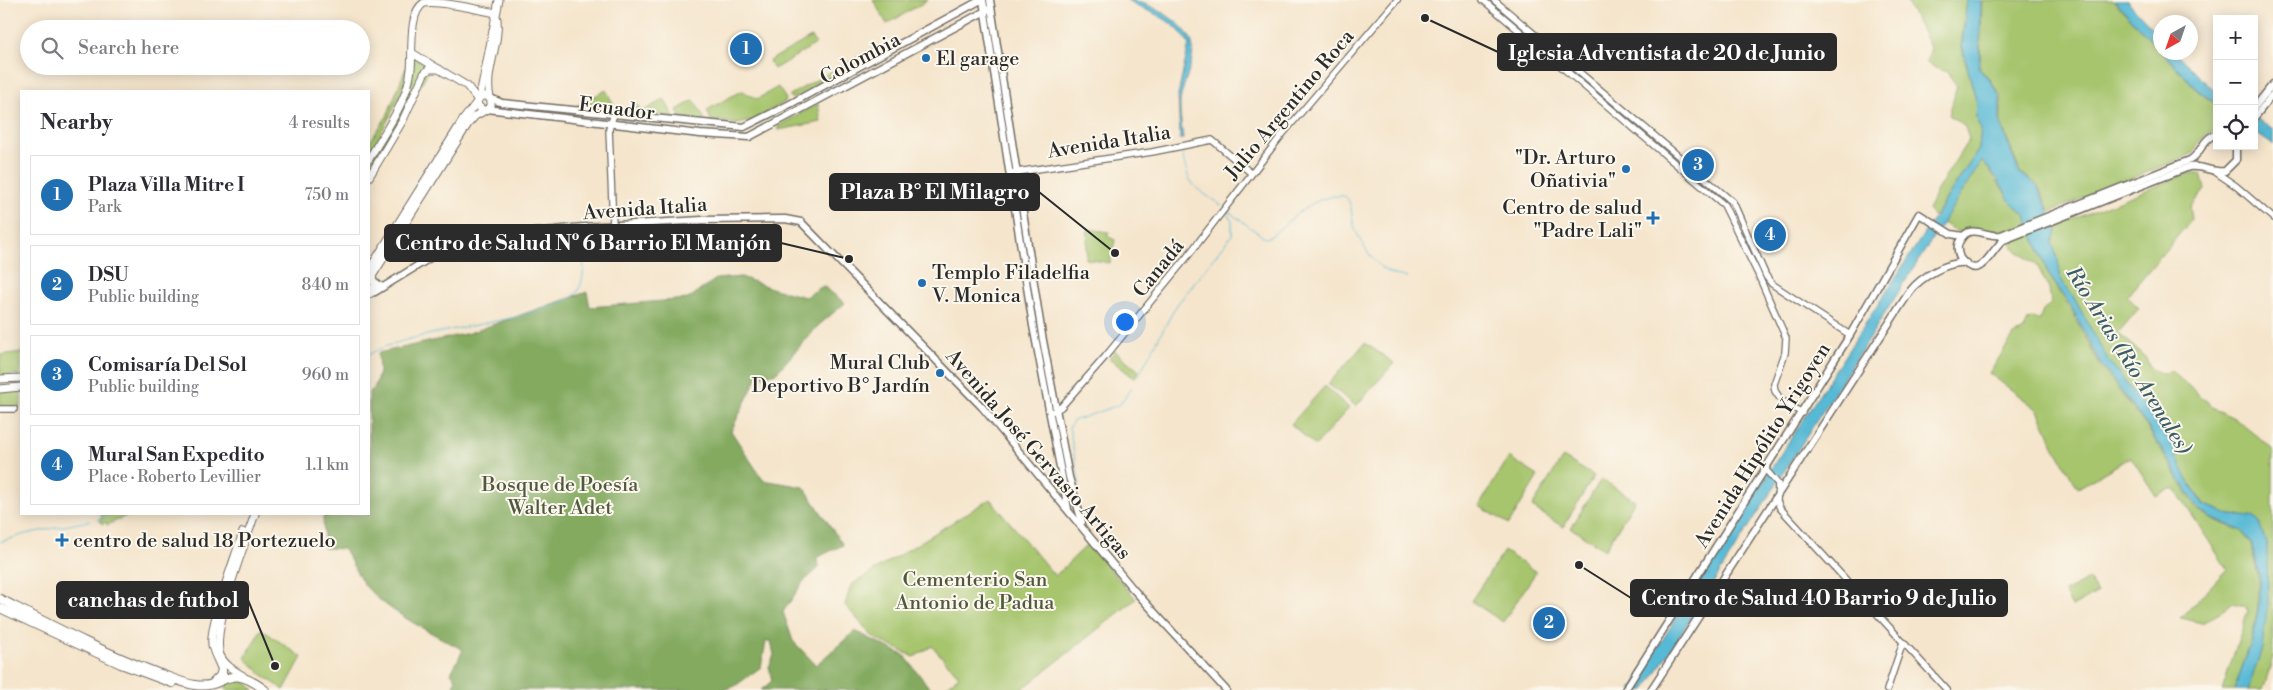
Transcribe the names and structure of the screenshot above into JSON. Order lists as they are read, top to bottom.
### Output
{
  "streets": {
    "main road": [
      "Colombia",
      "Ecuador",
      "Avenida Italia",
      "Avenida Hipólito Yrigoyen",
      "Avenida José Gervasio Artigas"
    ],
    "street": ["Julio Argentino Roca", "Canadá"]
  },
  "crossings": [
    ["Colombia", "Ecuador"],
    ["Julio Argentino Roca", "Avenida Italia"],
    ["Julio Argentino Roca", "Canadá"],
    ["Avenida Italia", "Avenida José Gervasio Artigas"]
  ],
  "water": ["Río Arias (Río Arenales)"],
  "parks": ["Bosque de Poesía Walter Adet", "Cementerio San Antonio de Padua"],
  "places": {
    "other": [
      "Iglesia Adventista de 20 de Junio",
      "El garage",
      "\"Dr. Arturo Oñativia\"",
      "Plaza B° El Milagro",
      "Centro de Salud Nº 6 Barrio El Manjón",
      "Templo Filadelfia V. Monica",
      "Mural Club Deportivo B° Jardín",
      "Centro de Salud 40 Barrio 9 de Julio",
      "canchas de futbol"
    ],
    "health": ["Centro de salud \"Padre Lali\"", "centro de salud 18 Portezuelo"]
  },
  "north": "bottom left",
  "page": {
    "map_buttons": ["+", "−"],
    "search": "Search here",
    "pins": [
      "1",
      "3",
      "4",
      "2"
    ],
    "heading": ["Nearby", "4 results"],
    "list": [
      {
        "mark": "1",
        "name": "Plaza Villa Mitre I",
        "note": "Park",
        "value": "750 m"
      },
      {
        "mark": "2",
        "name": "DSU",
        "note": "Public building",
        "value": "840 m"
      },
      {
        "mark": "3",
        "name": "Comisaría Del Sol",
        "note": "Public building",
        "value": "960 m"
      },
      {
        "mark": "4",
        "name": "Mural San Expedito",
        "note": "Place · Roberto Levillier",
        "value": "1.1 km"
      }
    ]
  }
}
